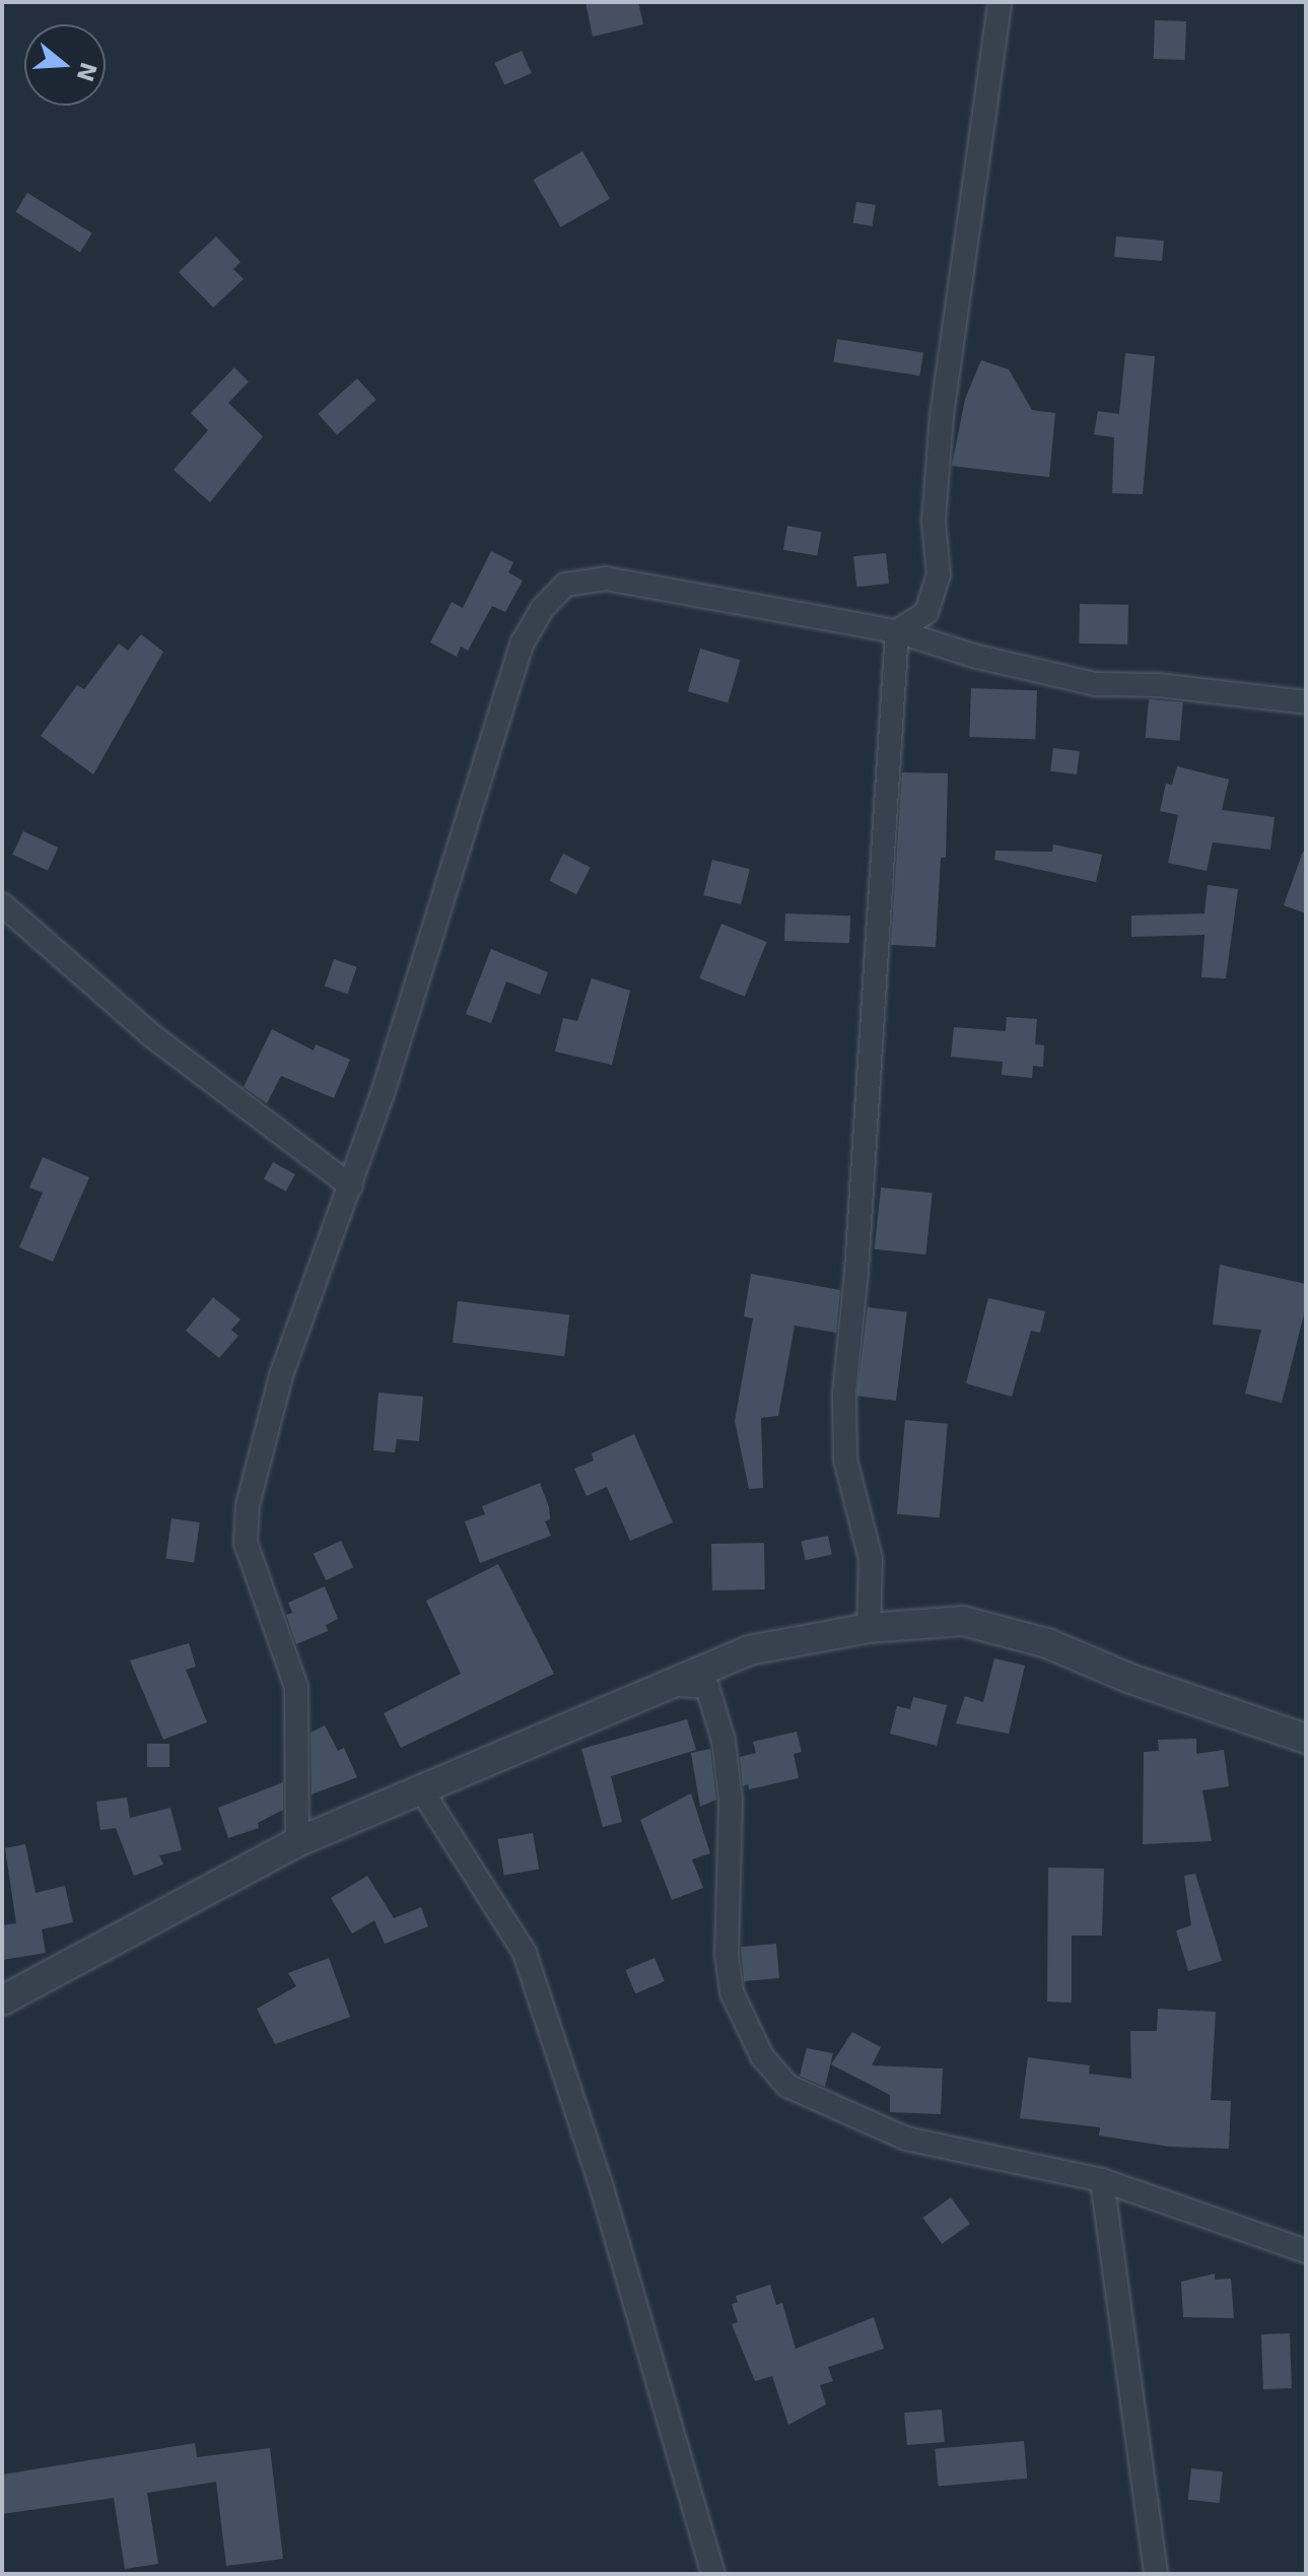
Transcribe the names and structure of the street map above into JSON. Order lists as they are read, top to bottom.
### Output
{
  "north": "right"
}
